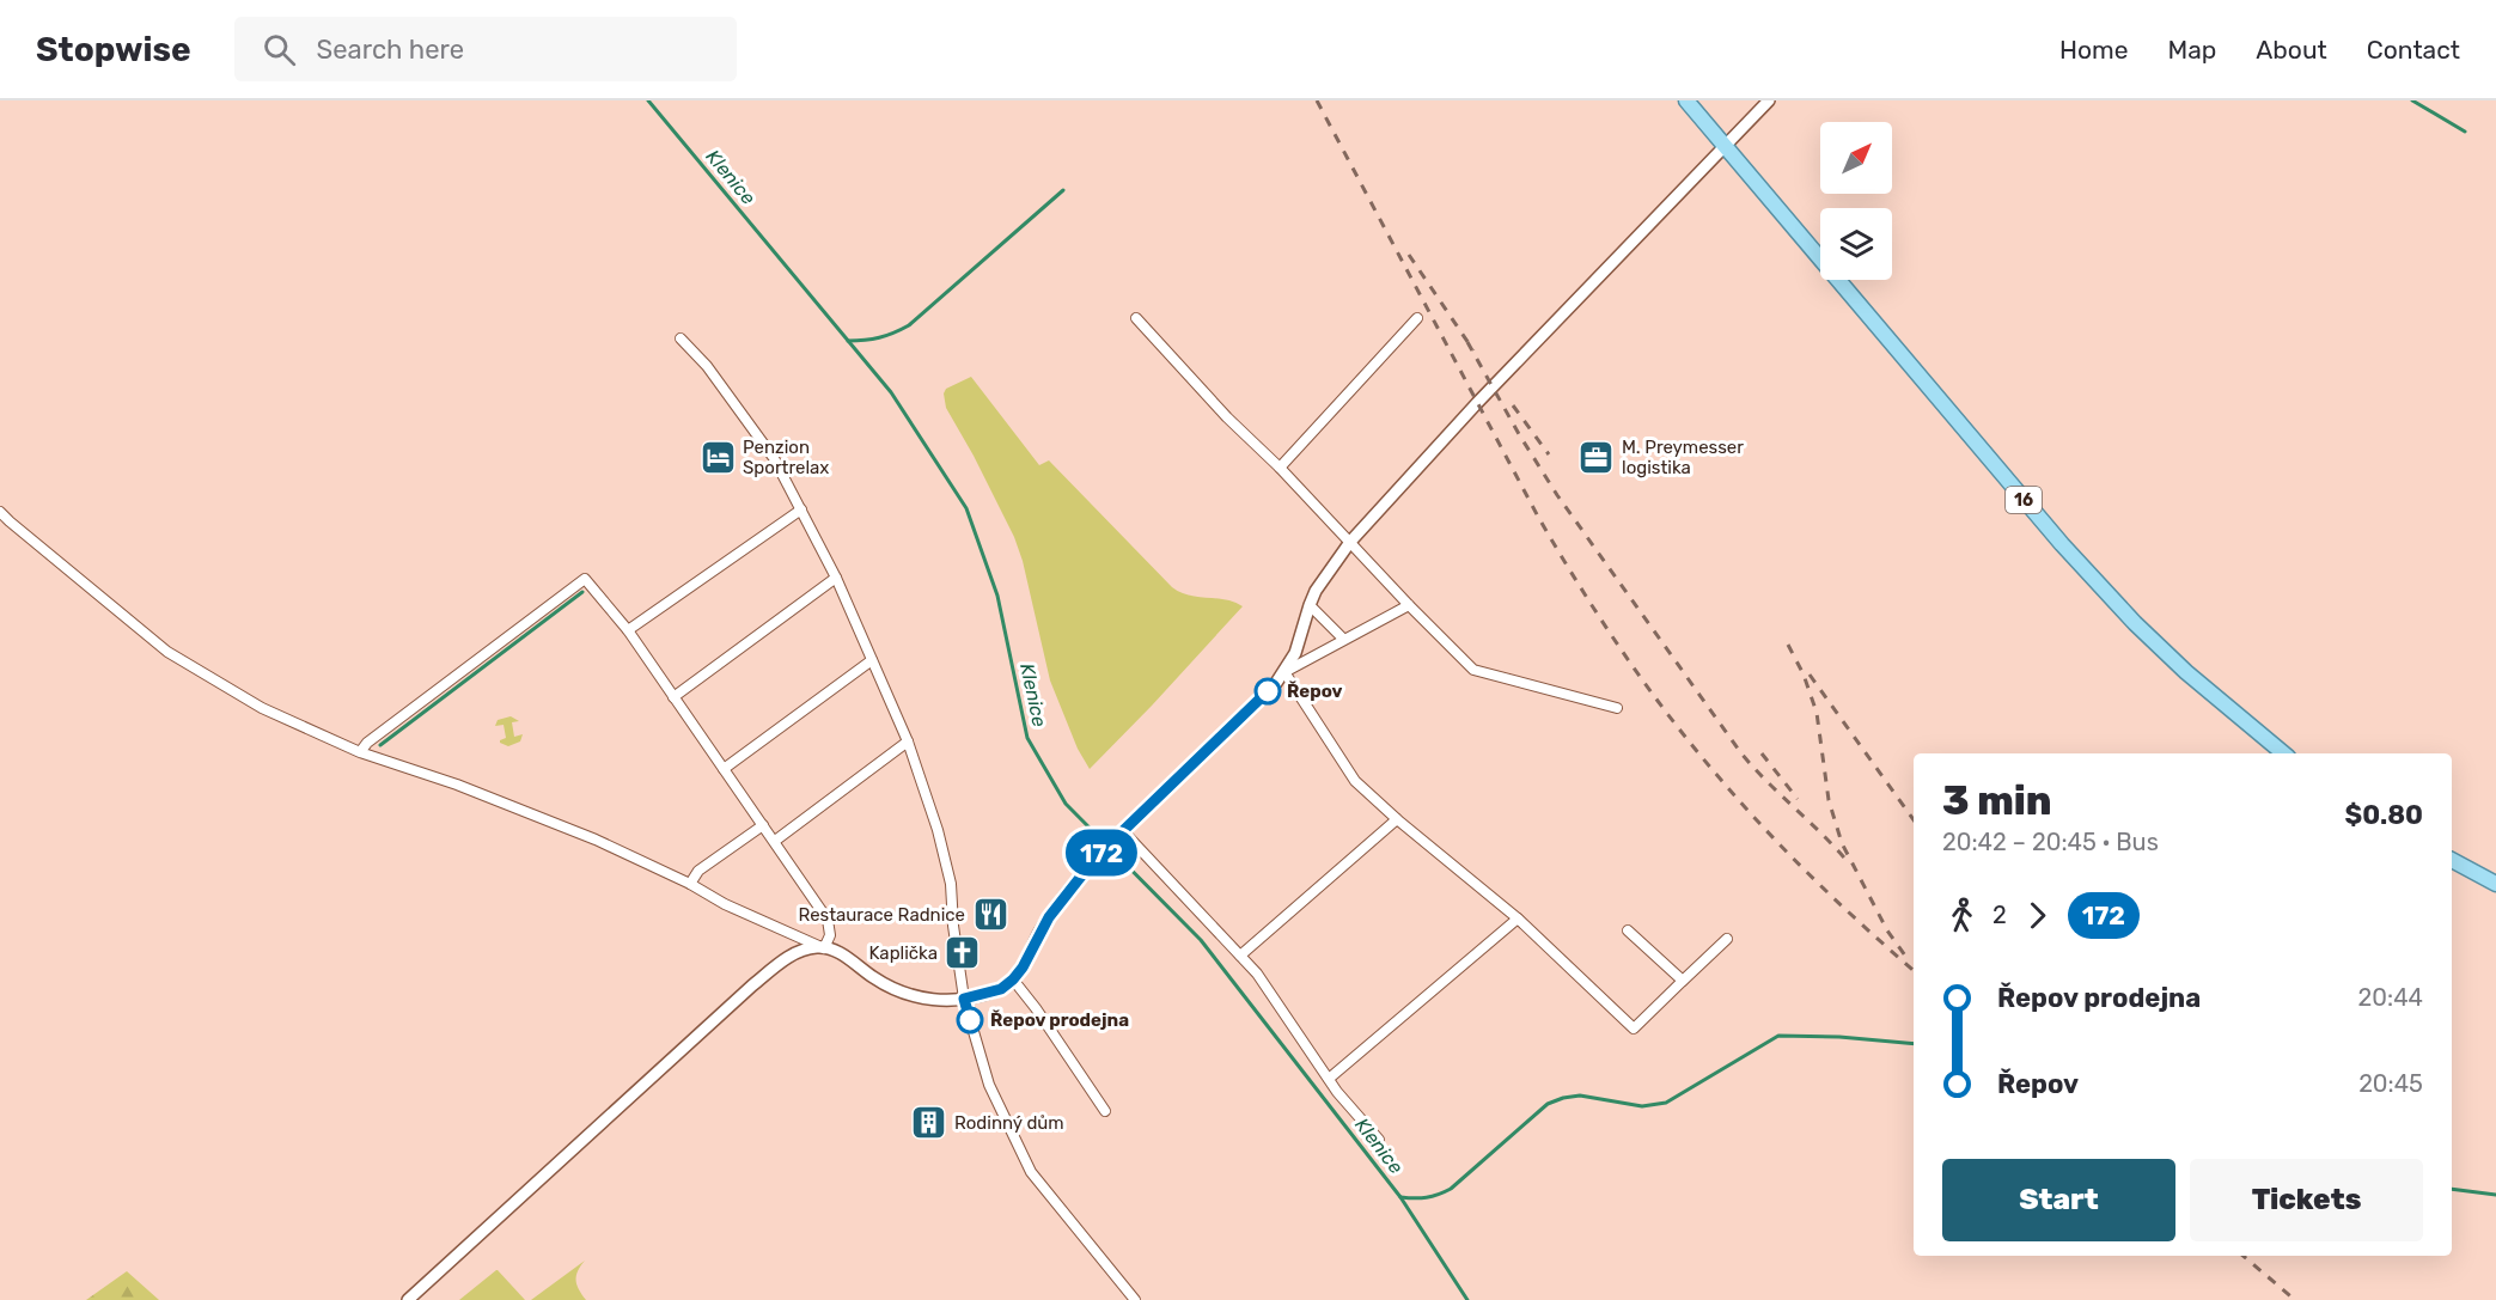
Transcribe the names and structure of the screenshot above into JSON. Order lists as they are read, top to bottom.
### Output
{
  "streets": {
    "main road": ["16"]
  },
  "water": ["Klenice"],
  "places": {
    "hotel": ["Penzion Sportrelax"],
    "office": ["M. Preymesser logistika"],
    "other": ["Řepov", "Řepov prodejna"],
    "restaurant": ["Restaurace Radnice"],
    "church": ["Kaplička"],
    "building": ["Rodinný dům"]
  },
  "lines": ["bus line 172"],
  "north": "top right",
  "page": {
    "header": "Stopwise",
    "search": "Search here",
    "nav": [
      "Home",
      "Map",
      "About",
      "Contact"
    ],
    "on_map": "172",
    "heading": ["3 min", "20:42 – 20:45 · Bus", "$0.80"],
    "legs": ["2", "172"],
    "list": [
      {
        "name": "Řepov prodejna",
        "value": "20:44"
      },
      {
        "name": "Řepov",
        "value": "20:45"
      }
    ],
    "buttons": ["Start", "Tickets"]
  }
}
